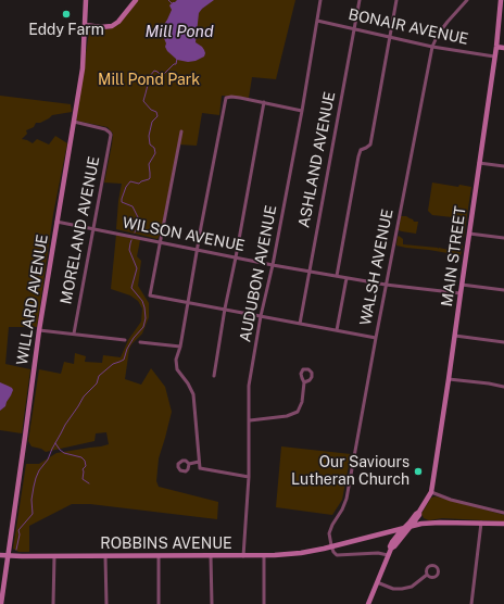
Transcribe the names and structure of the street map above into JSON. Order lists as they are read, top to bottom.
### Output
{
  "streets": {
    "main road": ["MAIN STREET", "WILLARD AVENUE", "ROBBINS AVENUE"],
    "street": [
      "BONAIR AVENUE",
      "ASHLAND AVENUE",
      "MORELAND AVENUE",
      "WILSON AVENUE",
      "WALSH AVENUE",
      "AUDUBON AVENUE"
    ]
  },
  "crossings": [
    ["BONAIR AVENUE", "ASHLAND AVENUE"],
    ["BONAIR AVENUE", "MAIN STREET"],
    ["BONAIR AVENUE", "WALSH AVENUE"],
    ["BONAIR AVENUE", "AUDUBON AVENUE"],
    ["ASHLAND AVENUE", "WILSON AVENUE"],
    ["MORELAND AVENUE", "WILSON AVENUE"],
    ["MORELAND AVENUE", "WILLARD AVENUE"],
    ["WILSON AVENUE", "MAIN STREET"],
    ["WILSON AVENUE", "WALSH AVENUE"],
    ["WILSON AVENUE", "AUDUBON AVENUE"],
    ["WILSON AVENUE", "WILLARD AVENUE"],
    ["WALSH AVENUE", "ROBBINS AVENUE"],
    ["AUDUBON AVENUE", "ROBBINS AVENUE"],
    ["WILLARD AVENUE", "ROBBINS AVENUE"]
  ],
  "water": ["Mill Pond"],
  "parks": ["Mill Pond Park"],
  "places": ["Eddy Farm", "Our Saviours Lutheran Church"]
}
